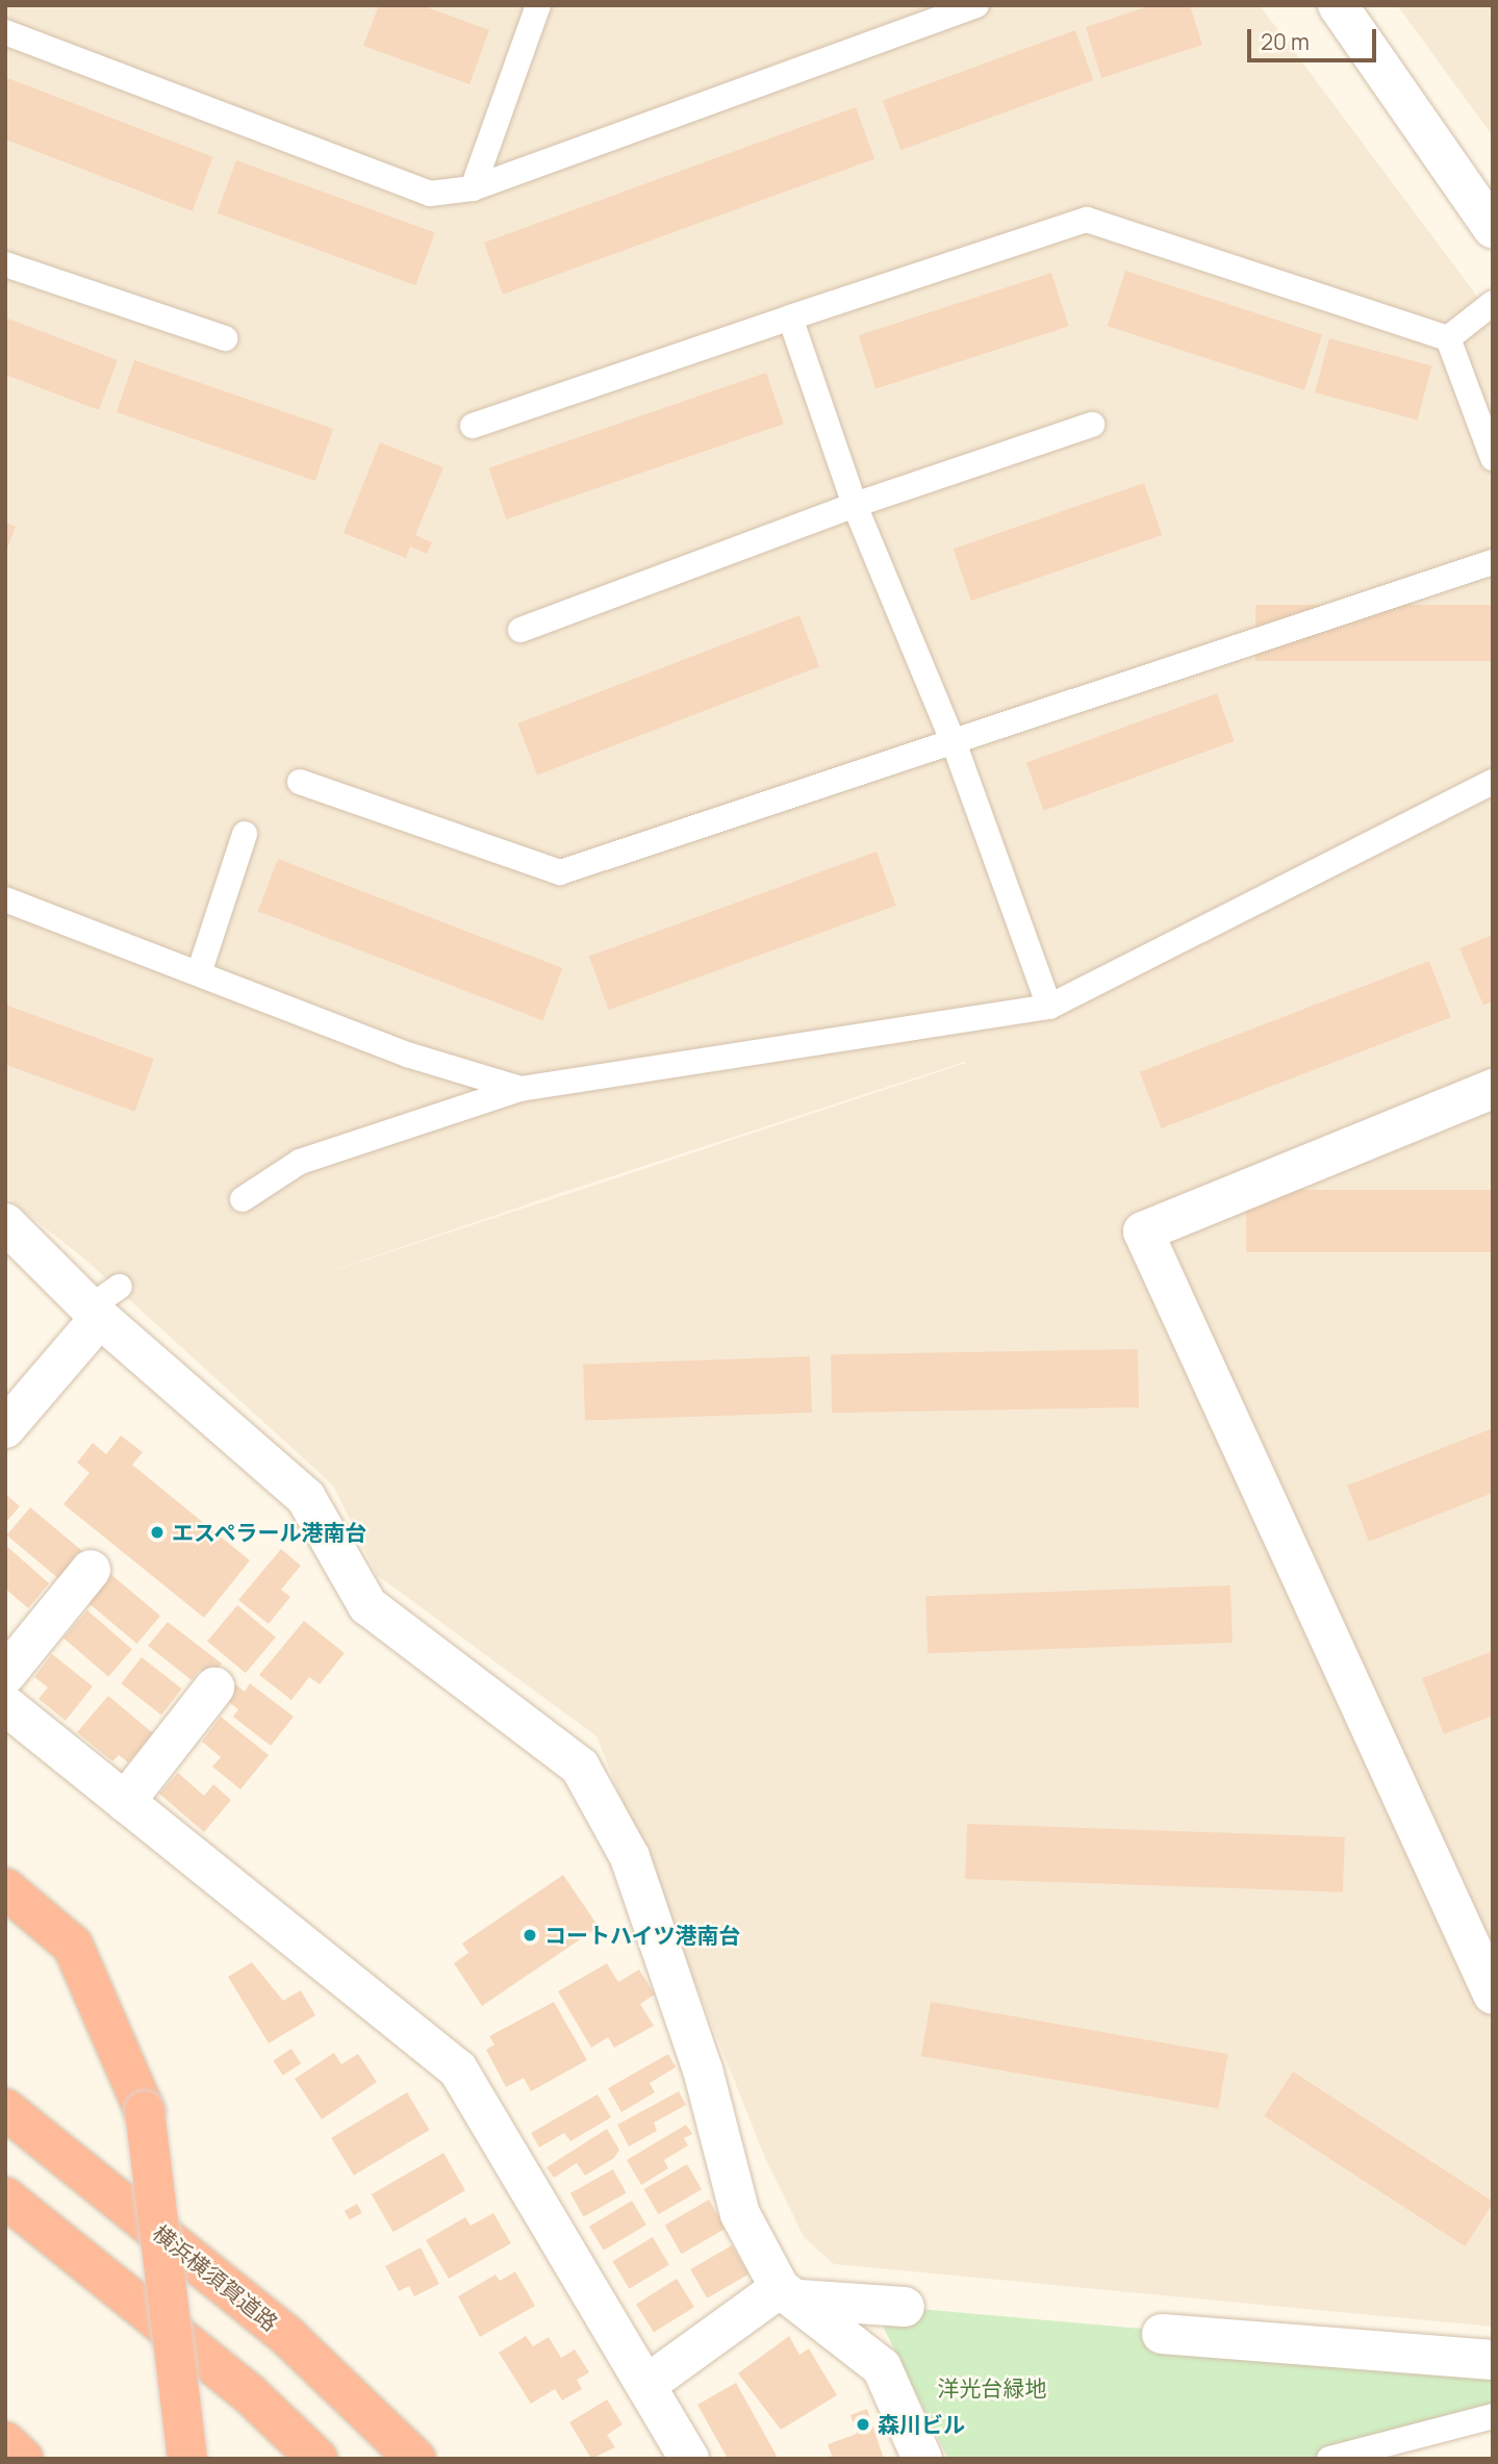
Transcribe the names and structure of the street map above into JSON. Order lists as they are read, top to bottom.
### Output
{
  "streets": {
    "highway": ["横浜横須賀道路"]
  },
  "parks": ["洋光台緑地"],
  "places": ["エスペラール港南台", "コートハイツ港南台", "森川ビル"],
  "scale_bar": "20 m"
}
